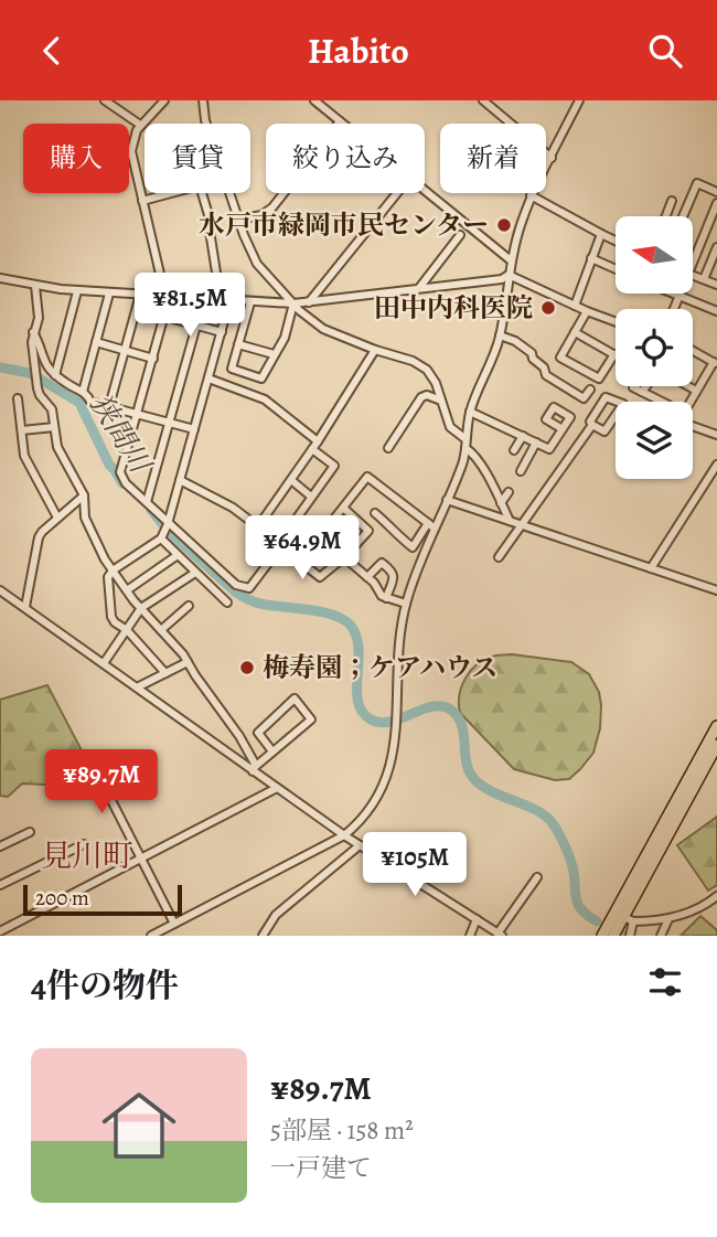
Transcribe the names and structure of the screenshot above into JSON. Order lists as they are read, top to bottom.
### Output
{
  "districts": ["見川町"],
  "water": ["狭間川"],
  "places": ["水戸市緑岡市民センター", "田中内科医院", "梅寿園；ケアハウス"],
  "scale_bar": "200 m",
  "north": "left",
  "page": {
    "header": "Habito",
    "chip": [
      "購入",
      "賃貸",
      "絞り込み",
      "新着"
    ],
    "price": [
      "¥81.5M",
      "¥64.9M",
      "¥89.7M",
      "¥105M"
    ],
    "scale": "200 m",
    "heading": "4件の物件",
    "list": [
      {
        "name": "¥89.7M",
        "note": "5部屋 · 158 m² · 一戸建て"
      }
    ]
  }
}
